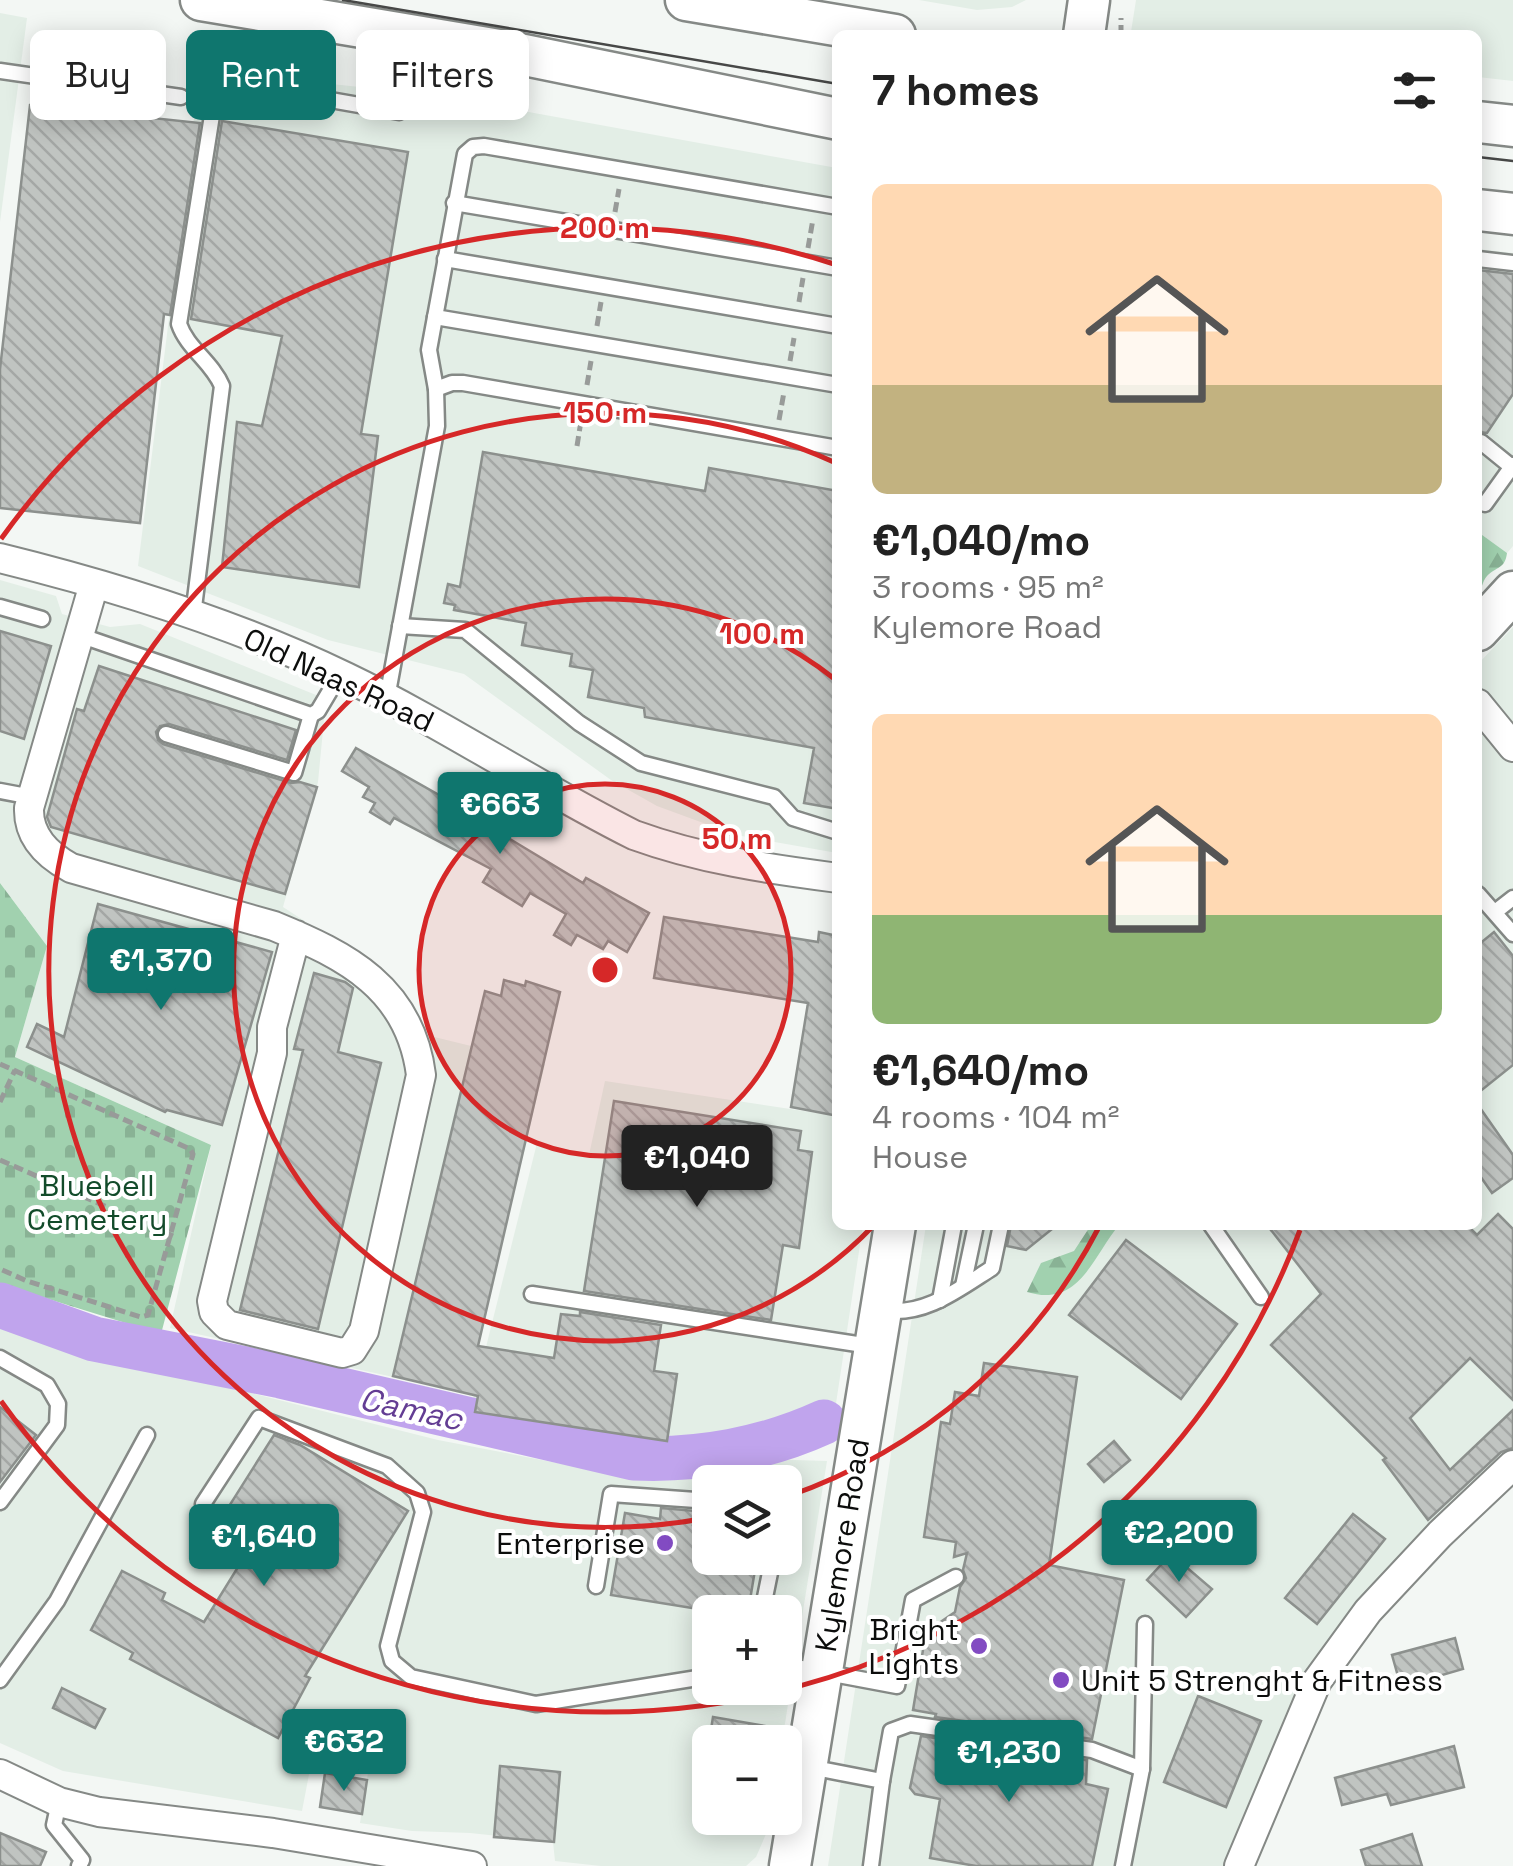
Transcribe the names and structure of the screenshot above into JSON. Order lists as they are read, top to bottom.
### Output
{
  "streets": {
    "main road": ["Kylemore Road"],
    "street": ["Old Naas Road"]
  },
  "water": ["Camac"],
  "parks": ["Bluebell Cemetery"],
  "places": ["Enterprise", "Bright Lights", "Unit 5 Strenght & Fitness"],
  "page": {
    "chip": ["Buy", "Rent", "Filters"],
    "heading": "7 homes",
    "list": [
      {
        "name": "€1,040/mo",
        "note": "3 rooms · 95 m² · Kylemore Road"
      },
      {
        "name": "€1,640/mo",
        "note": "4 rooms · 104 m² · House"
      }
    ],
    "price": [
      "€663",
      "€1,370",
      "€1,040",
      "€2,200",
      "€1,640",
      "€632",
      "€1,230"
    ],
    "map_buttons": ["+", "−"]
  },
  "rings": [
    "200 m",
    "150 m",
    "100 m",
    "50 m"
  ]
}
